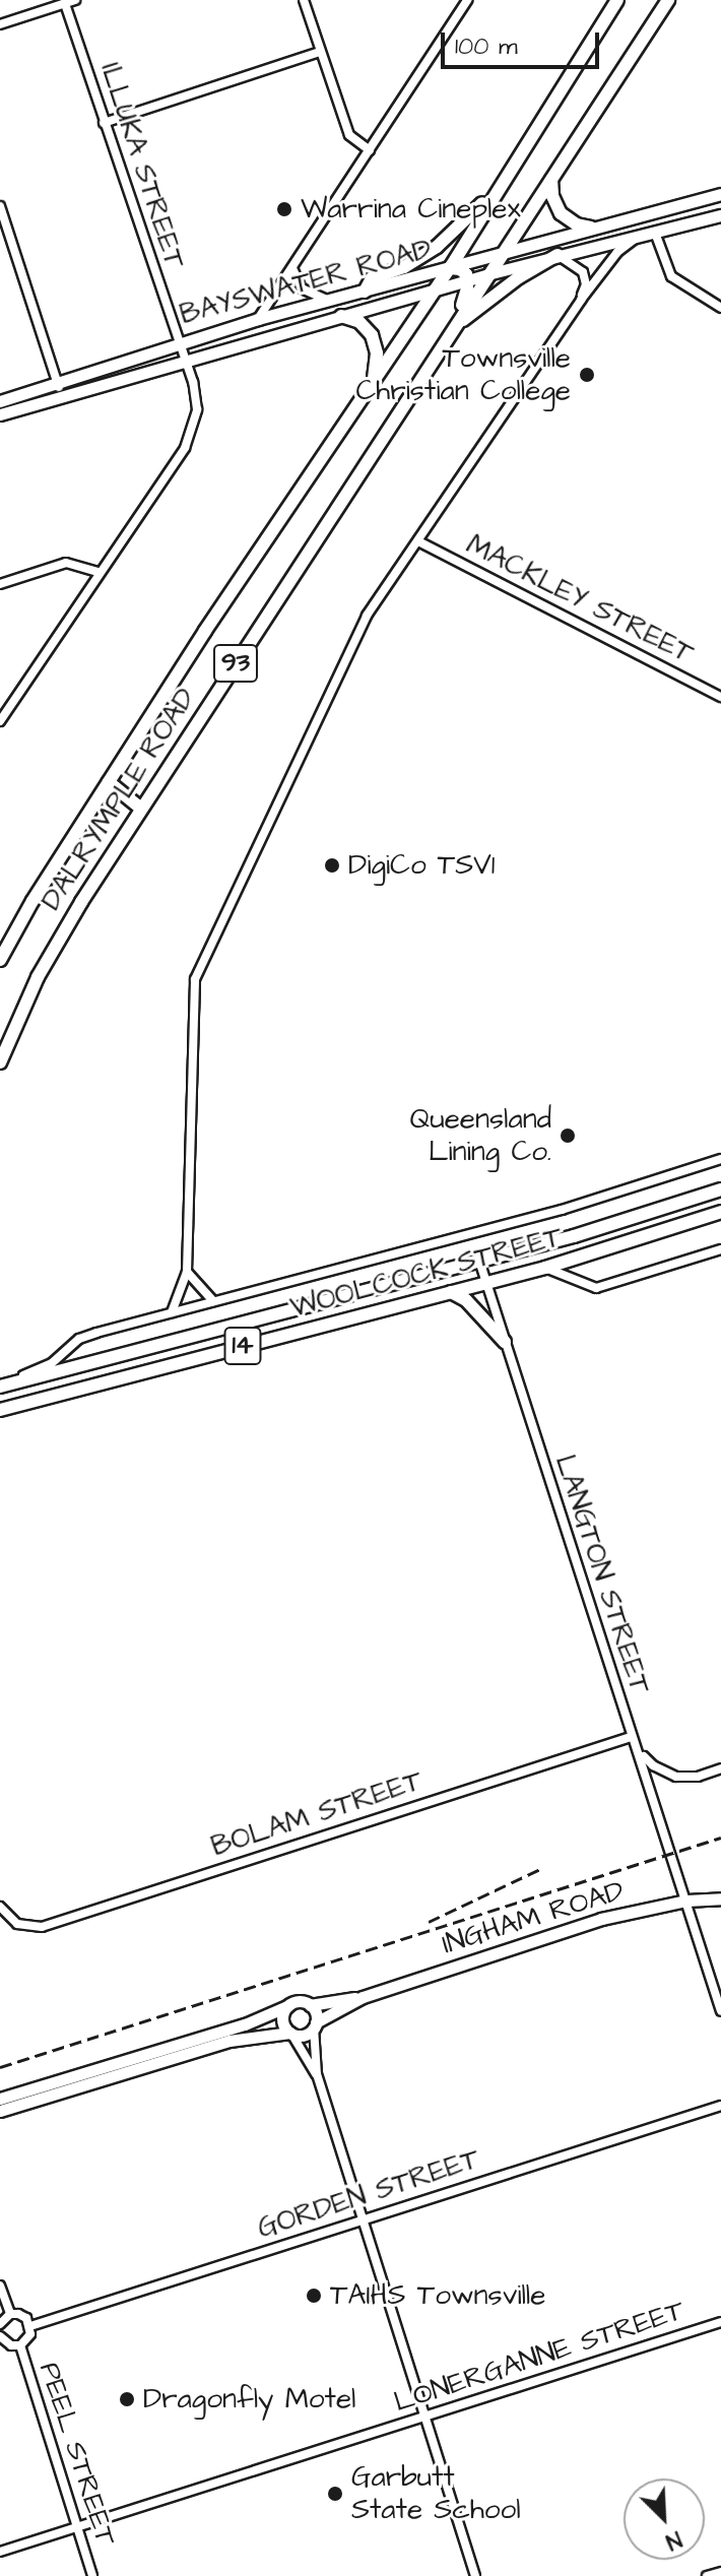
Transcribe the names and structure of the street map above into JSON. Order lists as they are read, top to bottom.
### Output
{
  "streets": {
    "main road": [
      "BAYSWATER ROAD",
      "93",
      "DALRYMPLE ROAD",
      "WOOLCOCK STREET",
      "14",
      "INGHAM ROAD"
    ],
    "street": [
      "ILLUKA STREET",
      "MACKLEY STREET",
      "LANGTON STREET",
      "BOLAM STREET",
      "GORDEN STREET",
      "LONERGANNE STREET",
      "PEEL STREET"
    ]
  },
  "crossings": [
    ["ILLUKA STREET", "BAYSWATER ROAD"],
    ["BAYSWATER ROAD", "DALRYMPLE ROAD"],
    ["WOOLCOCK STREET", "LANGTON STREET"],
    ["LANGTON STREET", "BOLAM STREET"],
    ["LANGTON STREET", "INGHAM ROAD"],
    ["LONERGANNE STREET", "PEEL STREET"]
  ],
  "places": [
    "Warrina Cineplex",
    "Townsville Christian College",
    "DigiCo TSV1",
    "Queensland Lining Co.",
    "TAIHS Townsville",
    "Dragonfly Motel",
    "Garbutt State School"
  ],
  "scale_bar": "100 m",
  "north": "bottom right"
}
